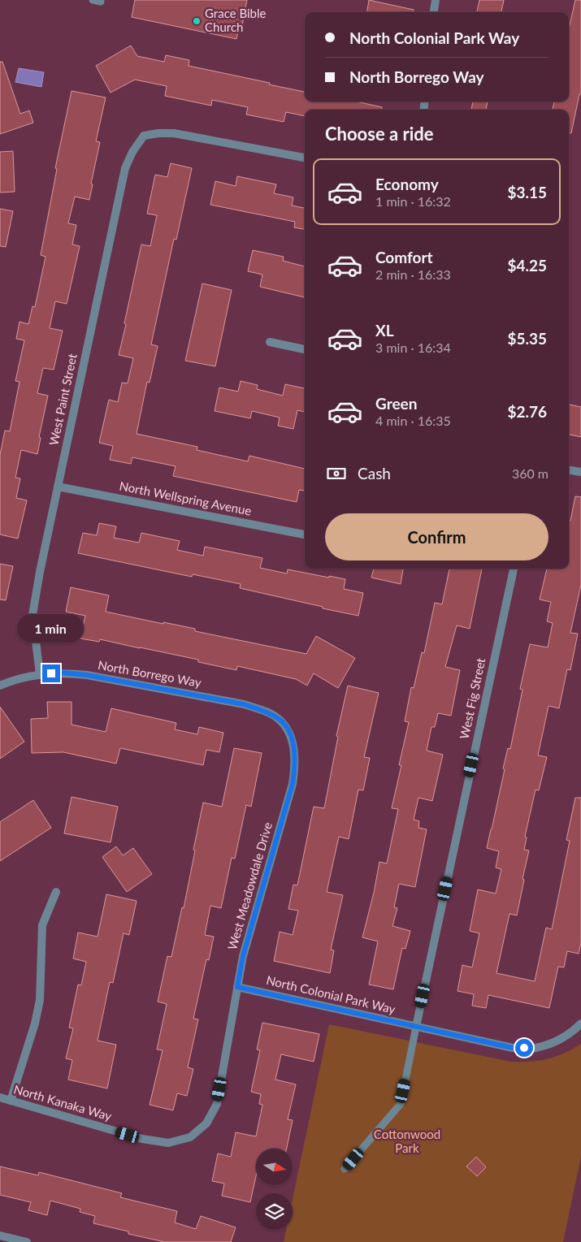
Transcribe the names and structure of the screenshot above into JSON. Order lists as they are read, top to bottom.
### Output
{
  "streets": {
    "street": [
      "West Paint Street",
      "North Wellspring Avenue",
      "North Borrego Way",
      "West Fig Street",
      "West Meadowdale Drive",
      "North Colonial Park Way",
      "North Kanaka Way"
    ]
  },
  "crossings": [
    ["West Paint Street", "North Wellspring Avenue"],
    ["West Paint Street", "North Borrego Way"],
    ["North Borrego Way", "West Meadowdale Drive"],
    ["West Fig Street", "North Colonial Park Way"],
    ["West Meadowdale Drive", "North Colonial Park Way"],
    ["West Meadowdale Drive", "North Kanaka Way"]
  ],
  "parks": ["Cottonwood Park"],
  "places": ["Grace Bible Church"],
  "north": "right",
  "page": {
    "banner": ["North Colonial Park Way", "North Borrego Way"],
    "heading": "Choose a ride",
    "list": [
      {
        "name": "Economy",
        "note": "1 min · 16:32",
        "value": "$3.15"
      },
      {
        "name": "Comfort",
        "note": "2 min · 16:33",
        "value": "$4.25"
      },
      {
        "name": "XL",
        "note": "3 min · 16:34",
        "value": "$5.35"
      },
      {
        "name": "Green",
        "note": "4 min · 16:35",
        "value": "$2.76"
      }
    ],
    "pay": ["Cash", "360 m"],
    "buttons": "Confirm",
    "bubble": "1 min"
  }
}
